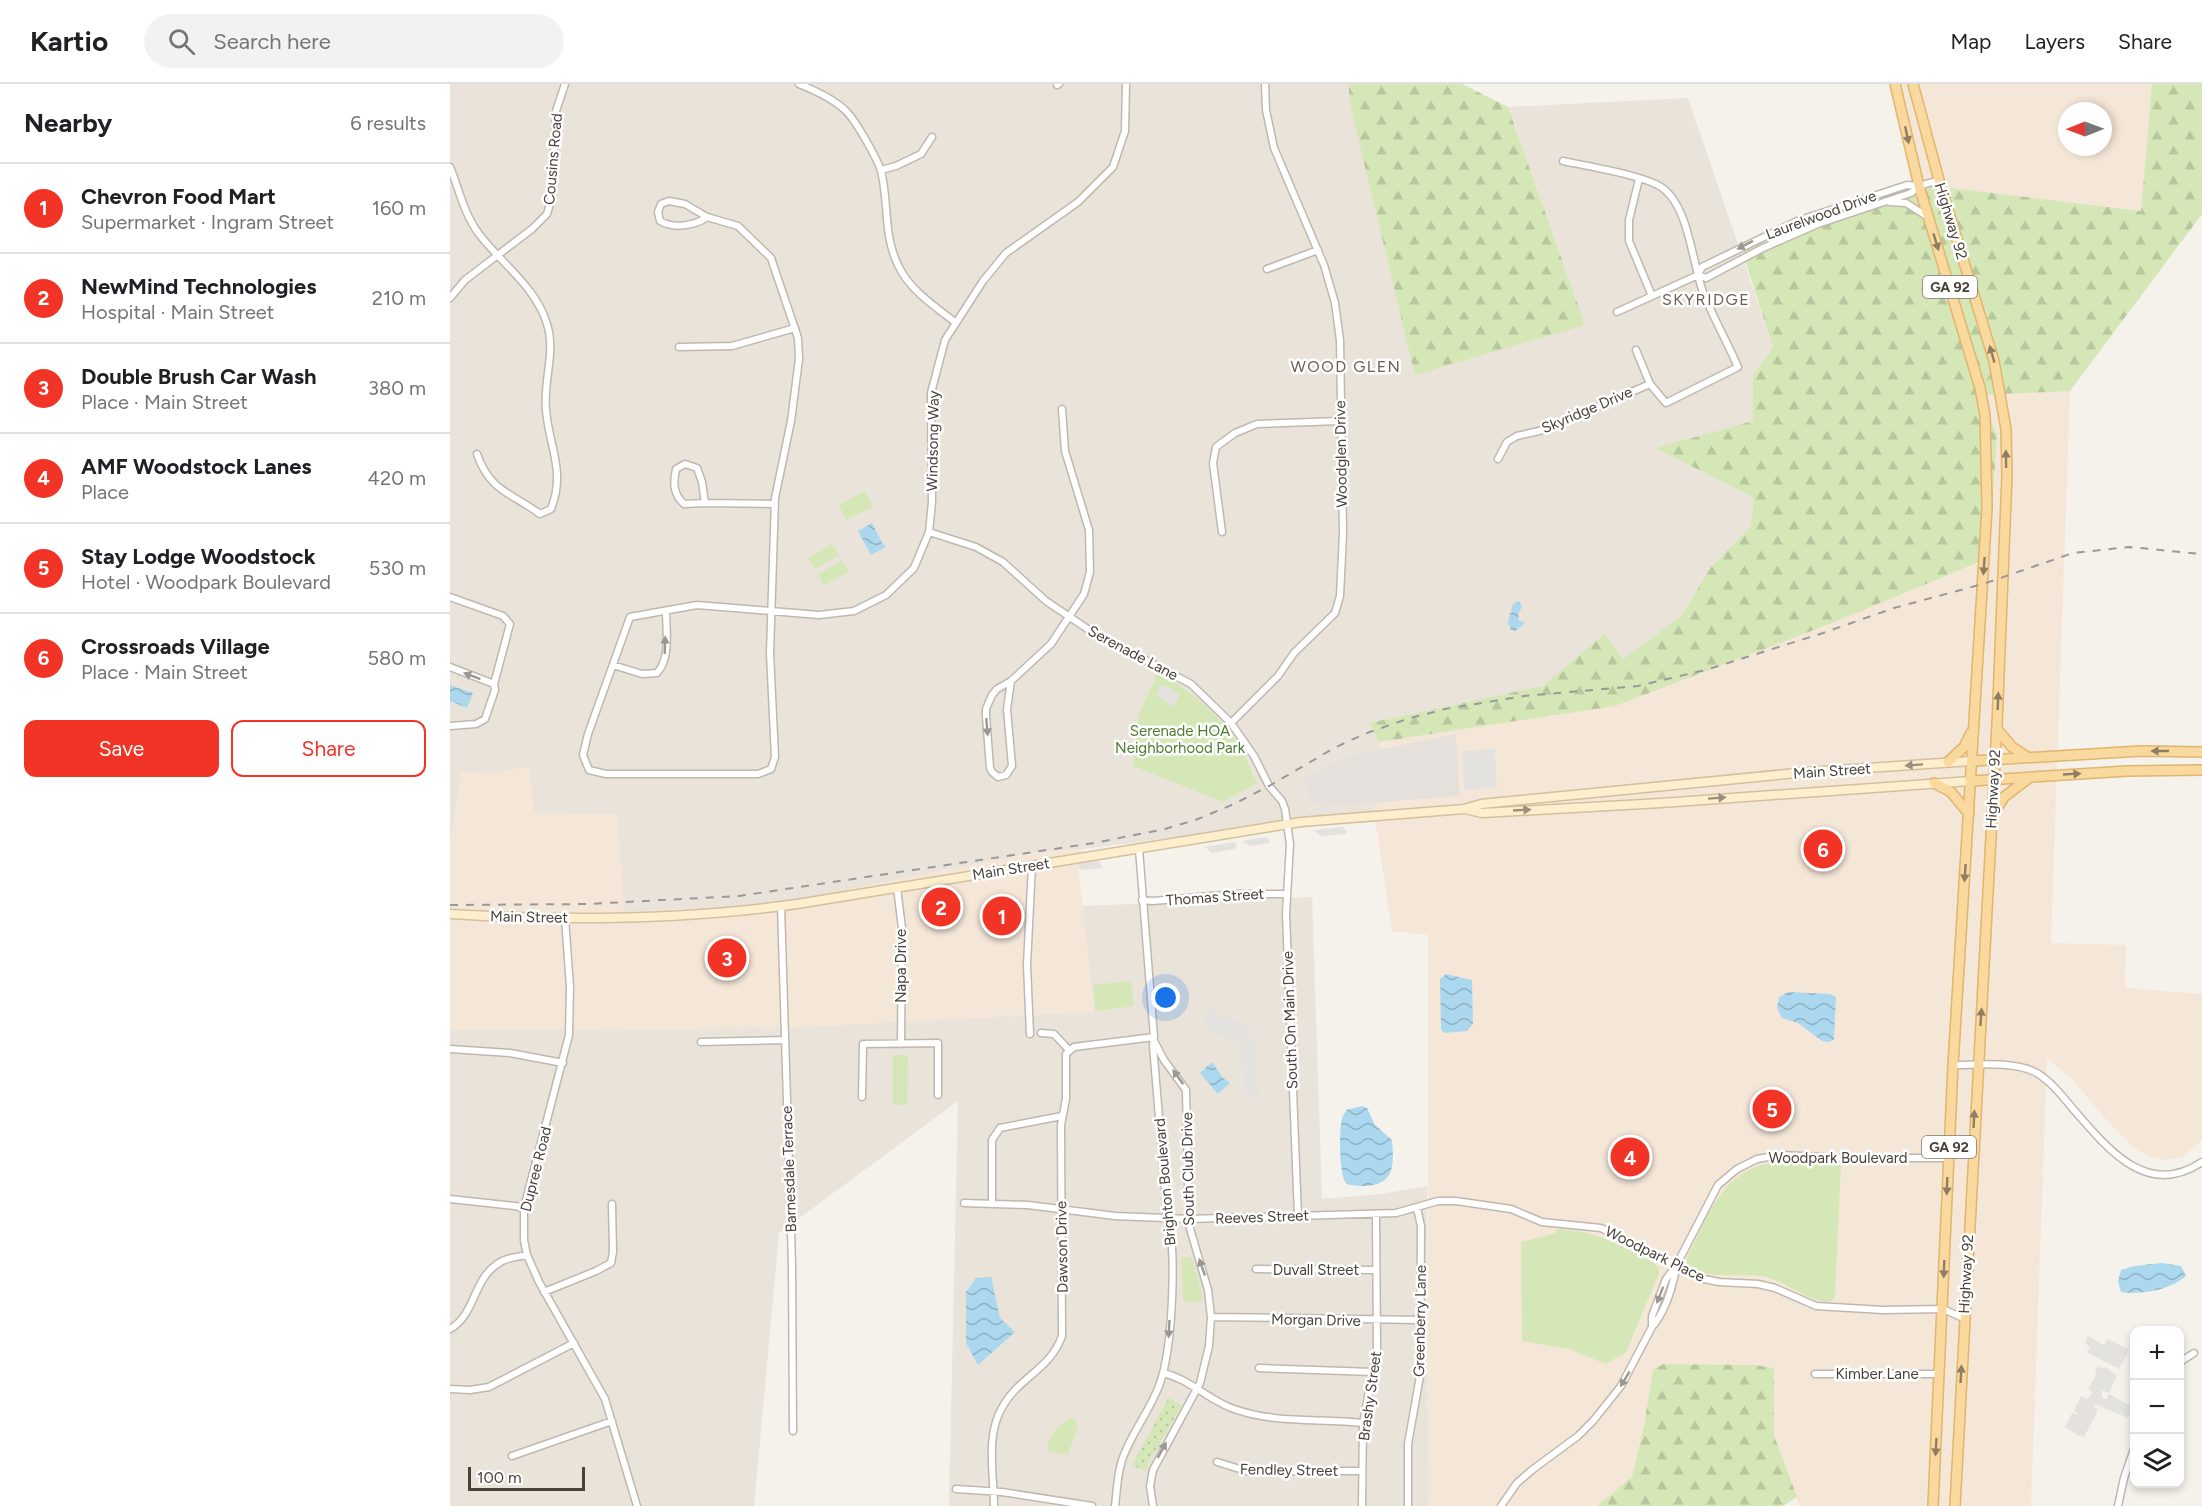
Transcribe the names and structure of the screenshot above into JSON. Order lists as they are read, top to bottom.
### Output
{
  "streets": {
    "main road": ["Highway 92", "GA 92", "Main Street"],
    "street": [
      "Cousins Road",
      "Laurelwood Drive",
      "Skyridge Drive",
      "Windsong Way",
      "Woodglen Drive",
      "Serenade Lane",
      "Thomas Street",
      "Napa Drive",
      "South On Main Drive",
      "Woodpark Boulevard",
      "Dupree Road",
      "Barnesdale Terrace",
      "South Club Drive",
      "Brighton Boulevard",
      "Reeves Street",
      "Dawson Drive",
      "Woodpark Place",
      "Duvall Street",
      "Morgan Drive",
      "Greenberry Lane",
      "Kimber Lane",
      "Brashy Street",
      "Fendley Street"
    ]
  },
  "crossings": [
    ["Laurelwood Drive", "Highway 92"],
    ["Laurelwood Drive", "Skyridge Drive"],
    ["Highway 92", "Main Street"],
    ["Highway 92", "Woodpark Boulevard"],
    ["Highway 92", "Woodpark Place"],
    ["Highway 92", "Kimber Lane"],
    ["Windsong Way", "Serenade Lane"],
    ["Woodglen Drive", "Serenade Lane"],
    ["Serenade Lane", "Main Street"],
    ["Serenade Lane", "South On Main Drive"],
    ["Main Street", "Napa Drive"],
    ["Main Street", "South On Main Drive"],
    ["Main Street", "Dupree Road"],
    ["Main Street", "Barnesdale Terrace"],
    ["Main Street", "Brighton Boulevard"],
    ["Thomas Street", "South On Main Drive"],
    ["Thomas Street", "Brighton Boulevard"],
    ["South On Main Drive", "Reeves Street"],
    ["Woodpark Boulevard", "Woodpark Place"],
    ["South Club Drive", "Brighton Boulevard"],
    ["South Club Drive", "Reeves Street"],
    ["South Club Drive", "Morgan Drive"],
    ["Brighton Boulevard", "Reeves Street"],
    ["Reeves Street", "Dawson Drive"],
    ["Reeves Street", "Woodpark Place"],
    ["Reeves Street", "Greenberry Lane"],
    ["Reeves Street", "Brashy Street"],
    ["Duvall Street", "Brashy Street"],
    ["Morgan Drive", "Greenberry Lane"],
    ["Morgan Drive", "Brashy Street"],
    ["Brashy Street", "Fendley Street"]
  ],
  "one_way": ["Woodpark Boulevard", "South Club Drive"],
  "districts": ["SKYRIDGE", "WOOD GLEN"],
  "parks": ["Serenade HOA Neighborhood Park"],
  "scale_bar": "100 m",
  "north": "left",
  "page": {
    "header": "Kartio",
    "search": "Search here",
    "nav": ["Map", "Layers", "Share"],
    "heading": ["Nearby", "6 results"],
    "list": [
      {
        "mark": "1",
        "name": "Chevron Food Mart",
        "note": "Supermarket · Ingram Street",
        "value": "160 m"
      },
      {
        "mark": "2",
        "name": "NewMind Technologies",
        "note": "Hospital · Main Street",
        "value": "210 m"
      },
      {
        "mark": "3",
        "name": "Double Brush Car Wash",
        "note": "Place · Main Street",
        "value": "380 m"
      },
      {
        "mark": "4",
        "name": "AMF Woodstock Lanes",
        "note": "Place",
        "value": "420 m"
      },
      {
        "mark": "5",
        "name": "Stay Lodge Woodstock",
        "note": "Hotel · Woodpark Boulevard",
        "value": "530 m"
      },
      {
        "mark": "6",
        "name": "Crossroads Village",
        "note": "Place · Main Street",
        "value": "580 m"
      }
    ],
    "buttons": ["Save", "Share"],
    "pins": [
      "6",
      "2",
      "1",
      "3",
      "5",
      "4"
    ],
    "map_buttons": ["+", "−"],
    "scale": "100 m"
  }
}
